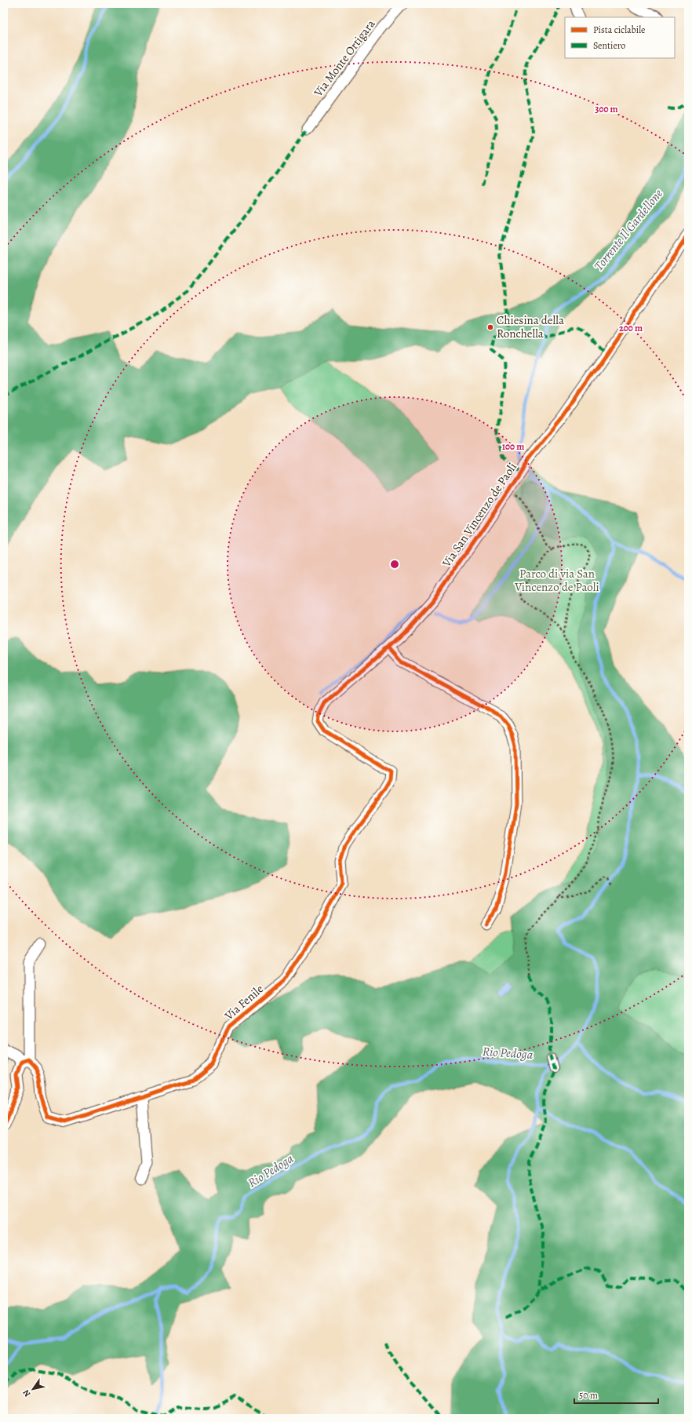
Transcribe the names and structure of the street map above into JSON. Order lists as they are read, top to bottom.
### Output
{
  "streets": {
    "street": ["Via Monte Ortigara", "Via San Vincenzo de Paoli", "Via Fenile"]
  },
  "crossings": [
    ["Via San Vincenzo de Paoli", "Via Fenile"]
  ],
  "water": ["Torrente Il Gardellone", "Rio Pedoga"],
  "parks": ["Parco di via San Vincenzo de Paoli"],
  "places": ["Chiesina della Ronchella"],
  "legend": ["Pista ciclabile", "Sentiero"],
  "scale_bar": "50 m",
  "north": "bottom left",
  "rings": ["300 m", "200 m", "100 m"]
}
